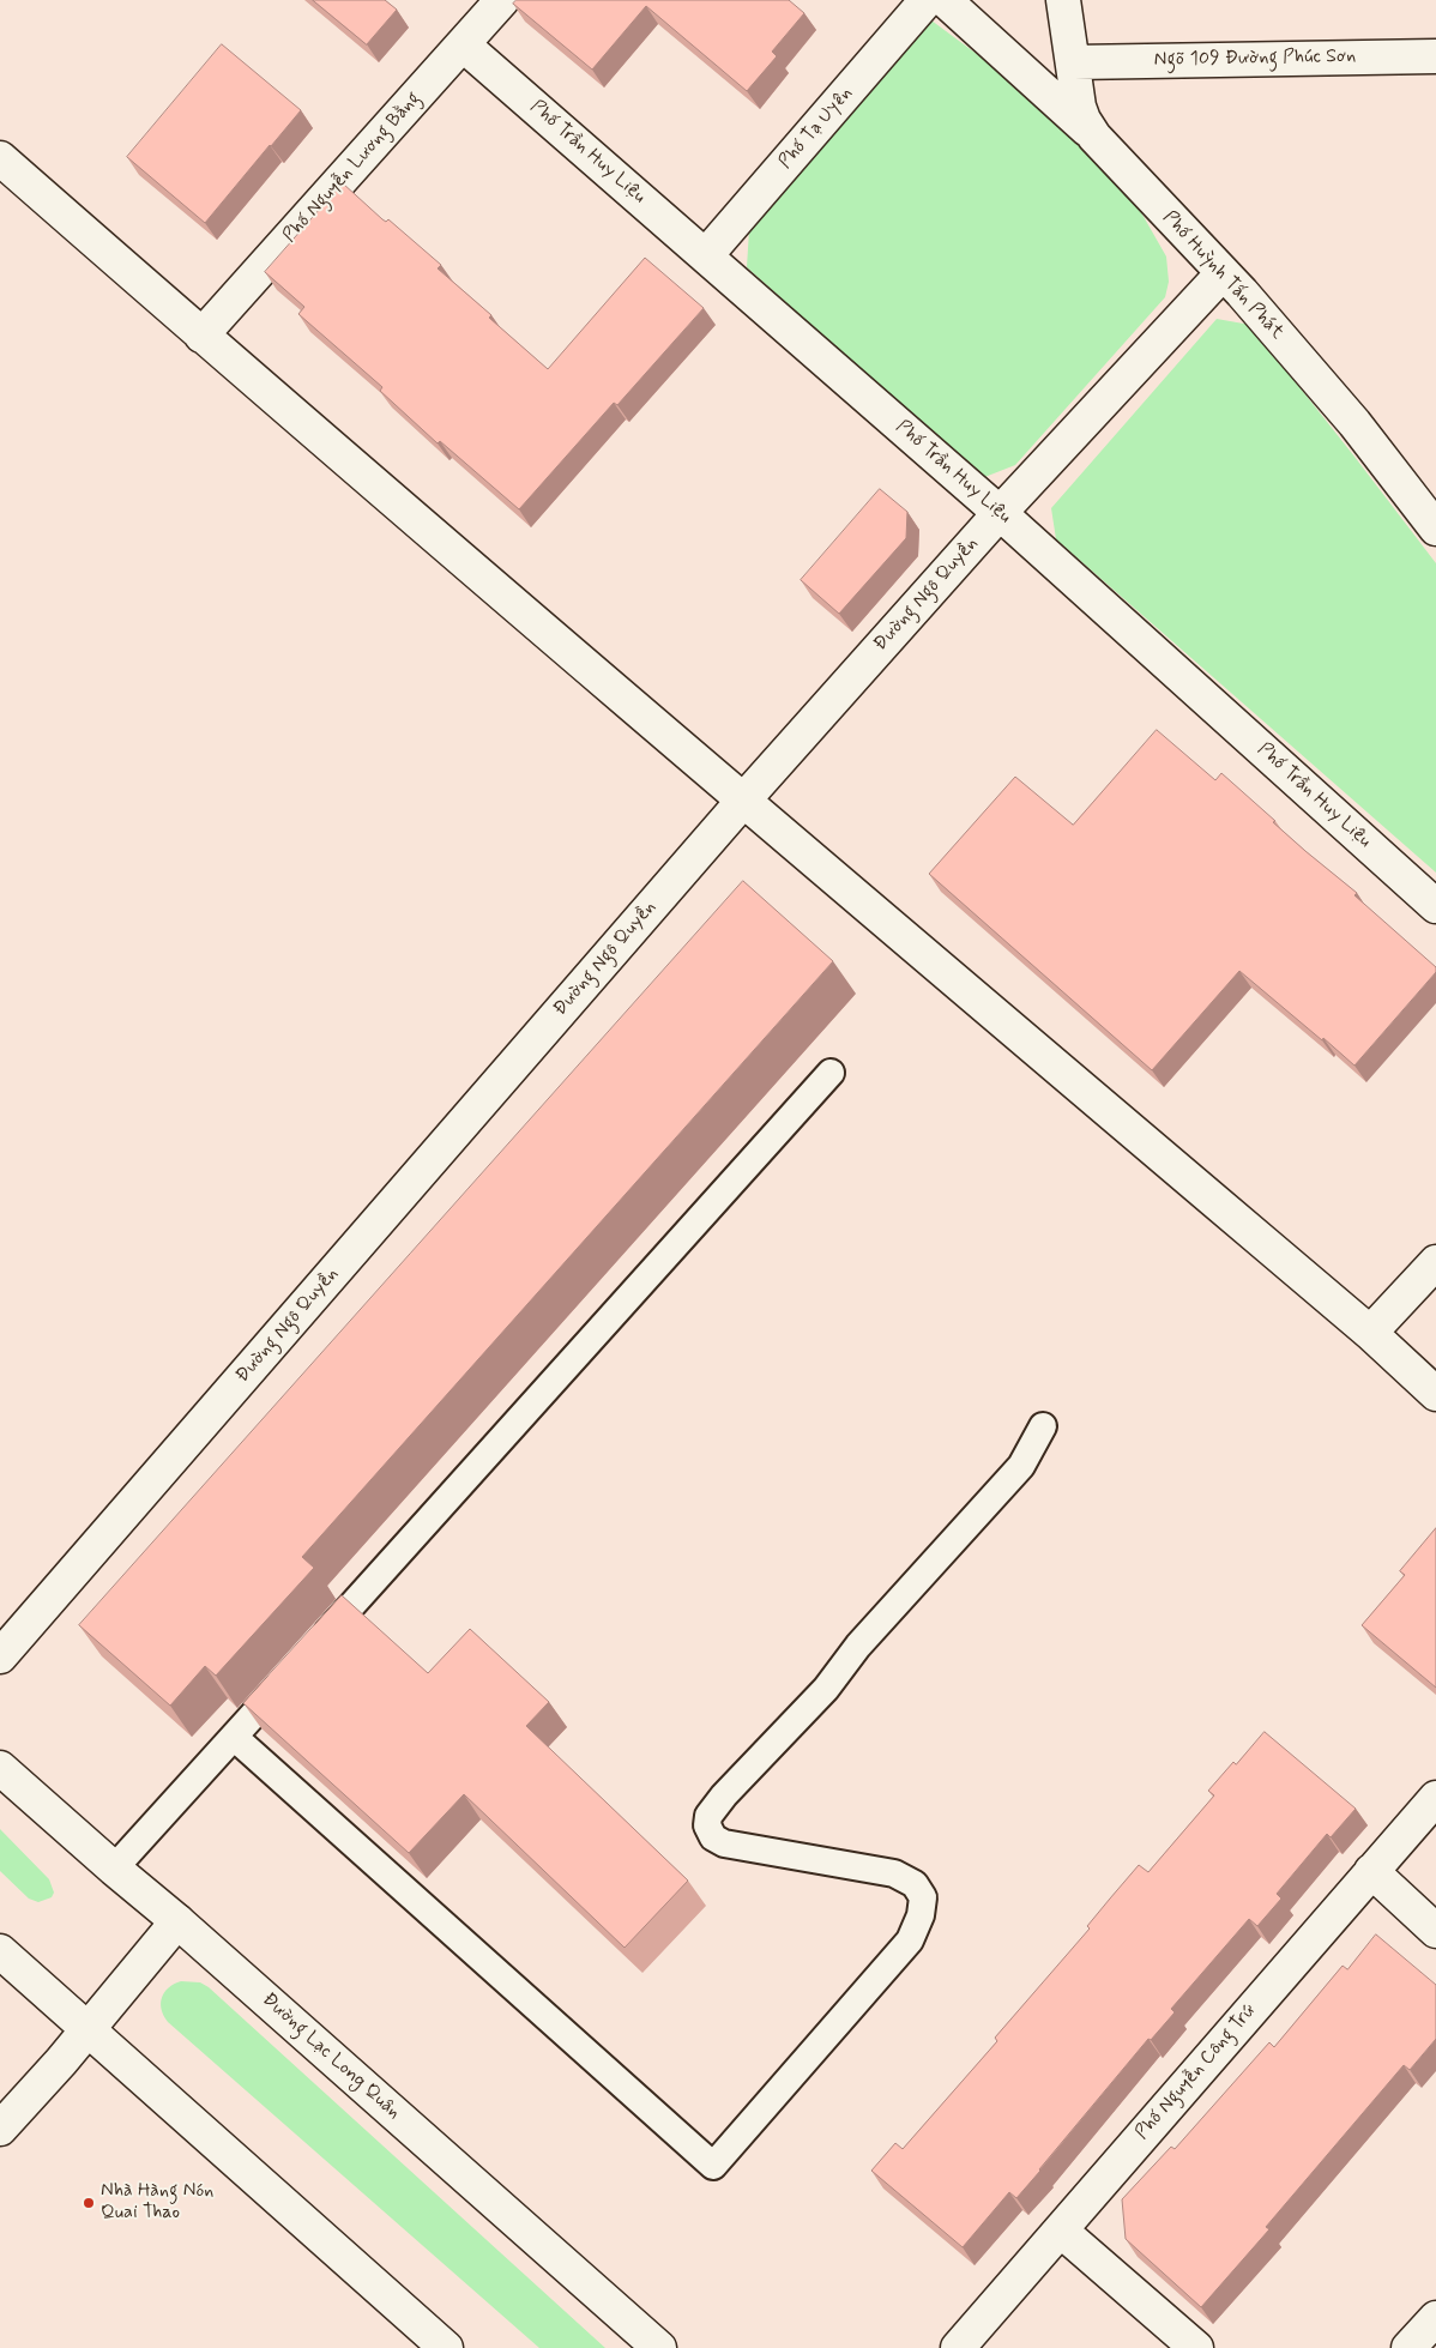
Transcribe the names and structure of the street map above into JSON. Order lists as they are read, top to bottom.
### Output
{
  "streets": {
    "street": [
      "Ngõ 109 Đường Phúc Sơn",
      "Phố Tạ Uyên",
      "Phố Trần Huy Liệu",
      "Phố Nguyễn Lương Bằng",
      "Phố Huỳnh Tấn Phát",
      "Đường Ngô Quyền",
      "Đường Lạc Long Quân",
      "Phố Nguyễn Công Trứ"
    ]
  },
  "crossings": [
    ["Ngõ 109 Đường Phúc Sơn", "Phố Huỳnh Tấn Phát"],
    ["Phố Tạ Uyên", "Phố Trần Huy Liệu"],
    ["Phố Trần Huy Liệu", "Phố Nguyễn Lương Bằng"],
    ["Phố Trần Huy Liệu", "Đường Ngô Quyền"],
    ["Phố Huỳnh Tấn Phát", "Đường Ngô Quyền"]
  ],
  "places": ["Nhà Hàng Nón Quai Thao"]
}
